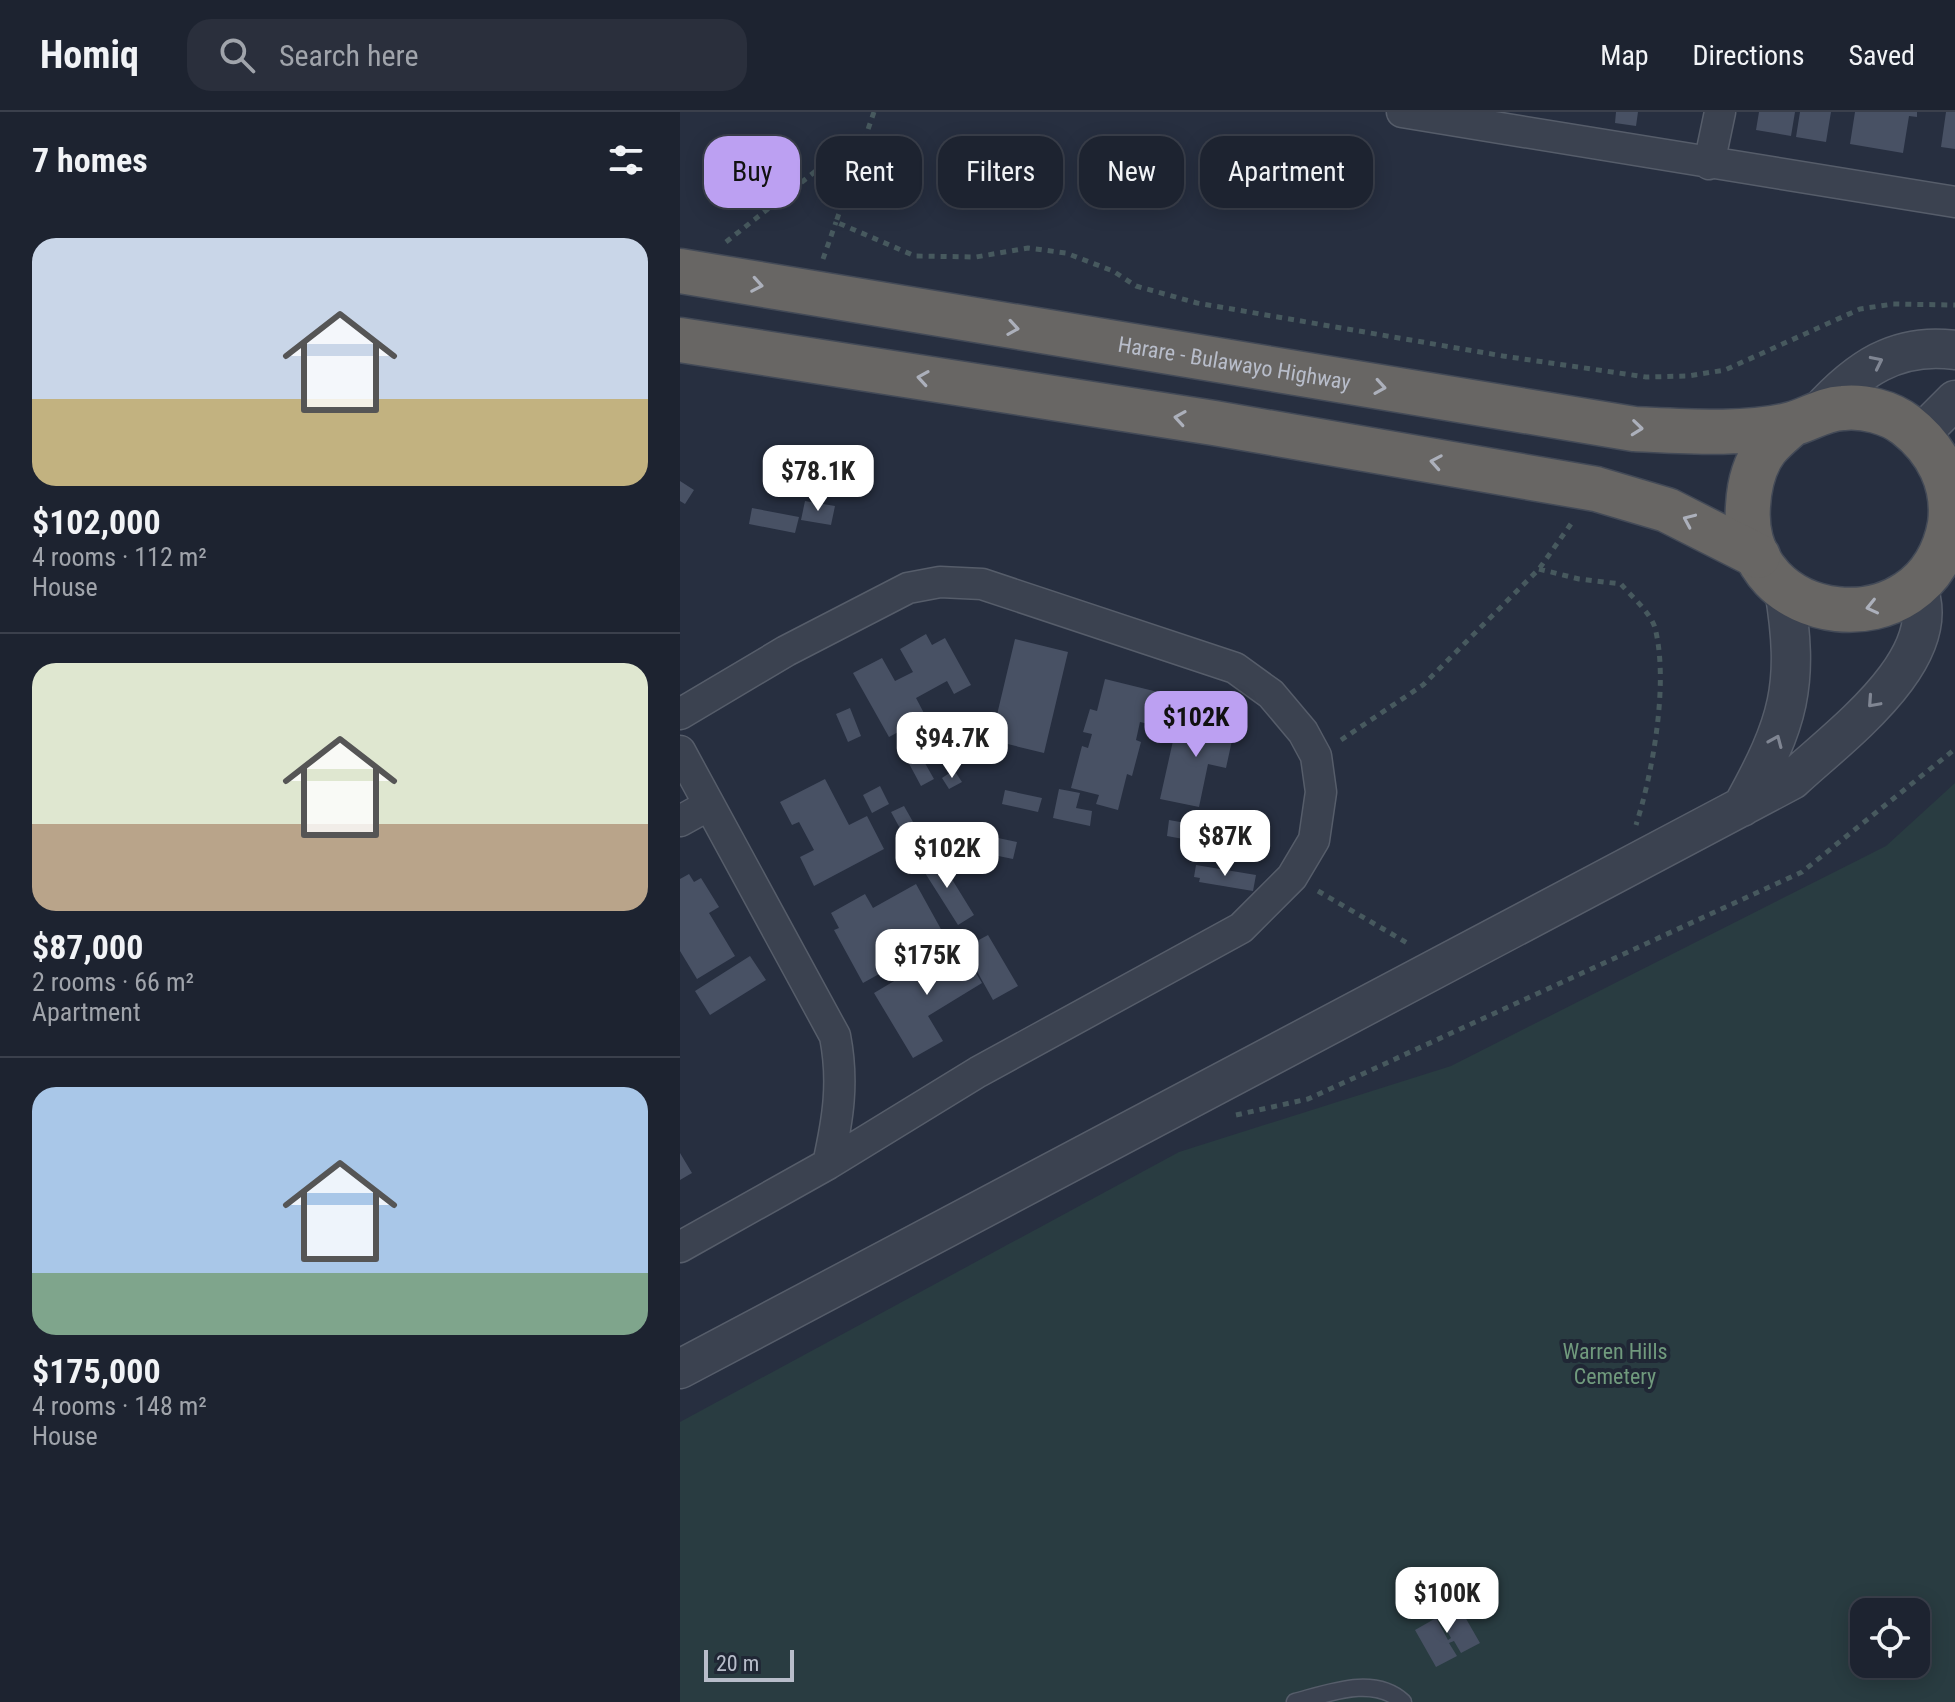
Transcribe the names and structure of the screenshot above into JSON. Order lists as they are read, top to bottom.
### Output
{
  "streets": {
    "highway": ["Harare - Bulawayo Highway"]
  },
  "parks": ["Warren Hills Cemetery"],
  "scale_bar": "20 m",
  "page": {
    "header": "Homiq",
    "search": "Search here",
    "nav": ["Map", "Directions", "Saved"],
    "heading": "7 homes",
    "chip": [
      "Buy",
      "Rent",
      "Filters",
      "New",
      "Apartment"
    ],
    "list": [
      {
        "name": "$102,000",
        "note": "4 rooms · 112 m² · House"
      },
      {
        "name": "$87,000",
        "note": "2 rooms · 66 m² · Apartment"
      },
      {
        "name": "$175,000",
        "note": "4 rooms · 148 m² · House"
      }
    ],
    "price": [
      "$78.1K",
      "$102K",
      "$94.7K",
      "$87K",
      "$102K",
      "$175K",
      "$100K"
    ],
    "scale": "20 m"
  }
}
